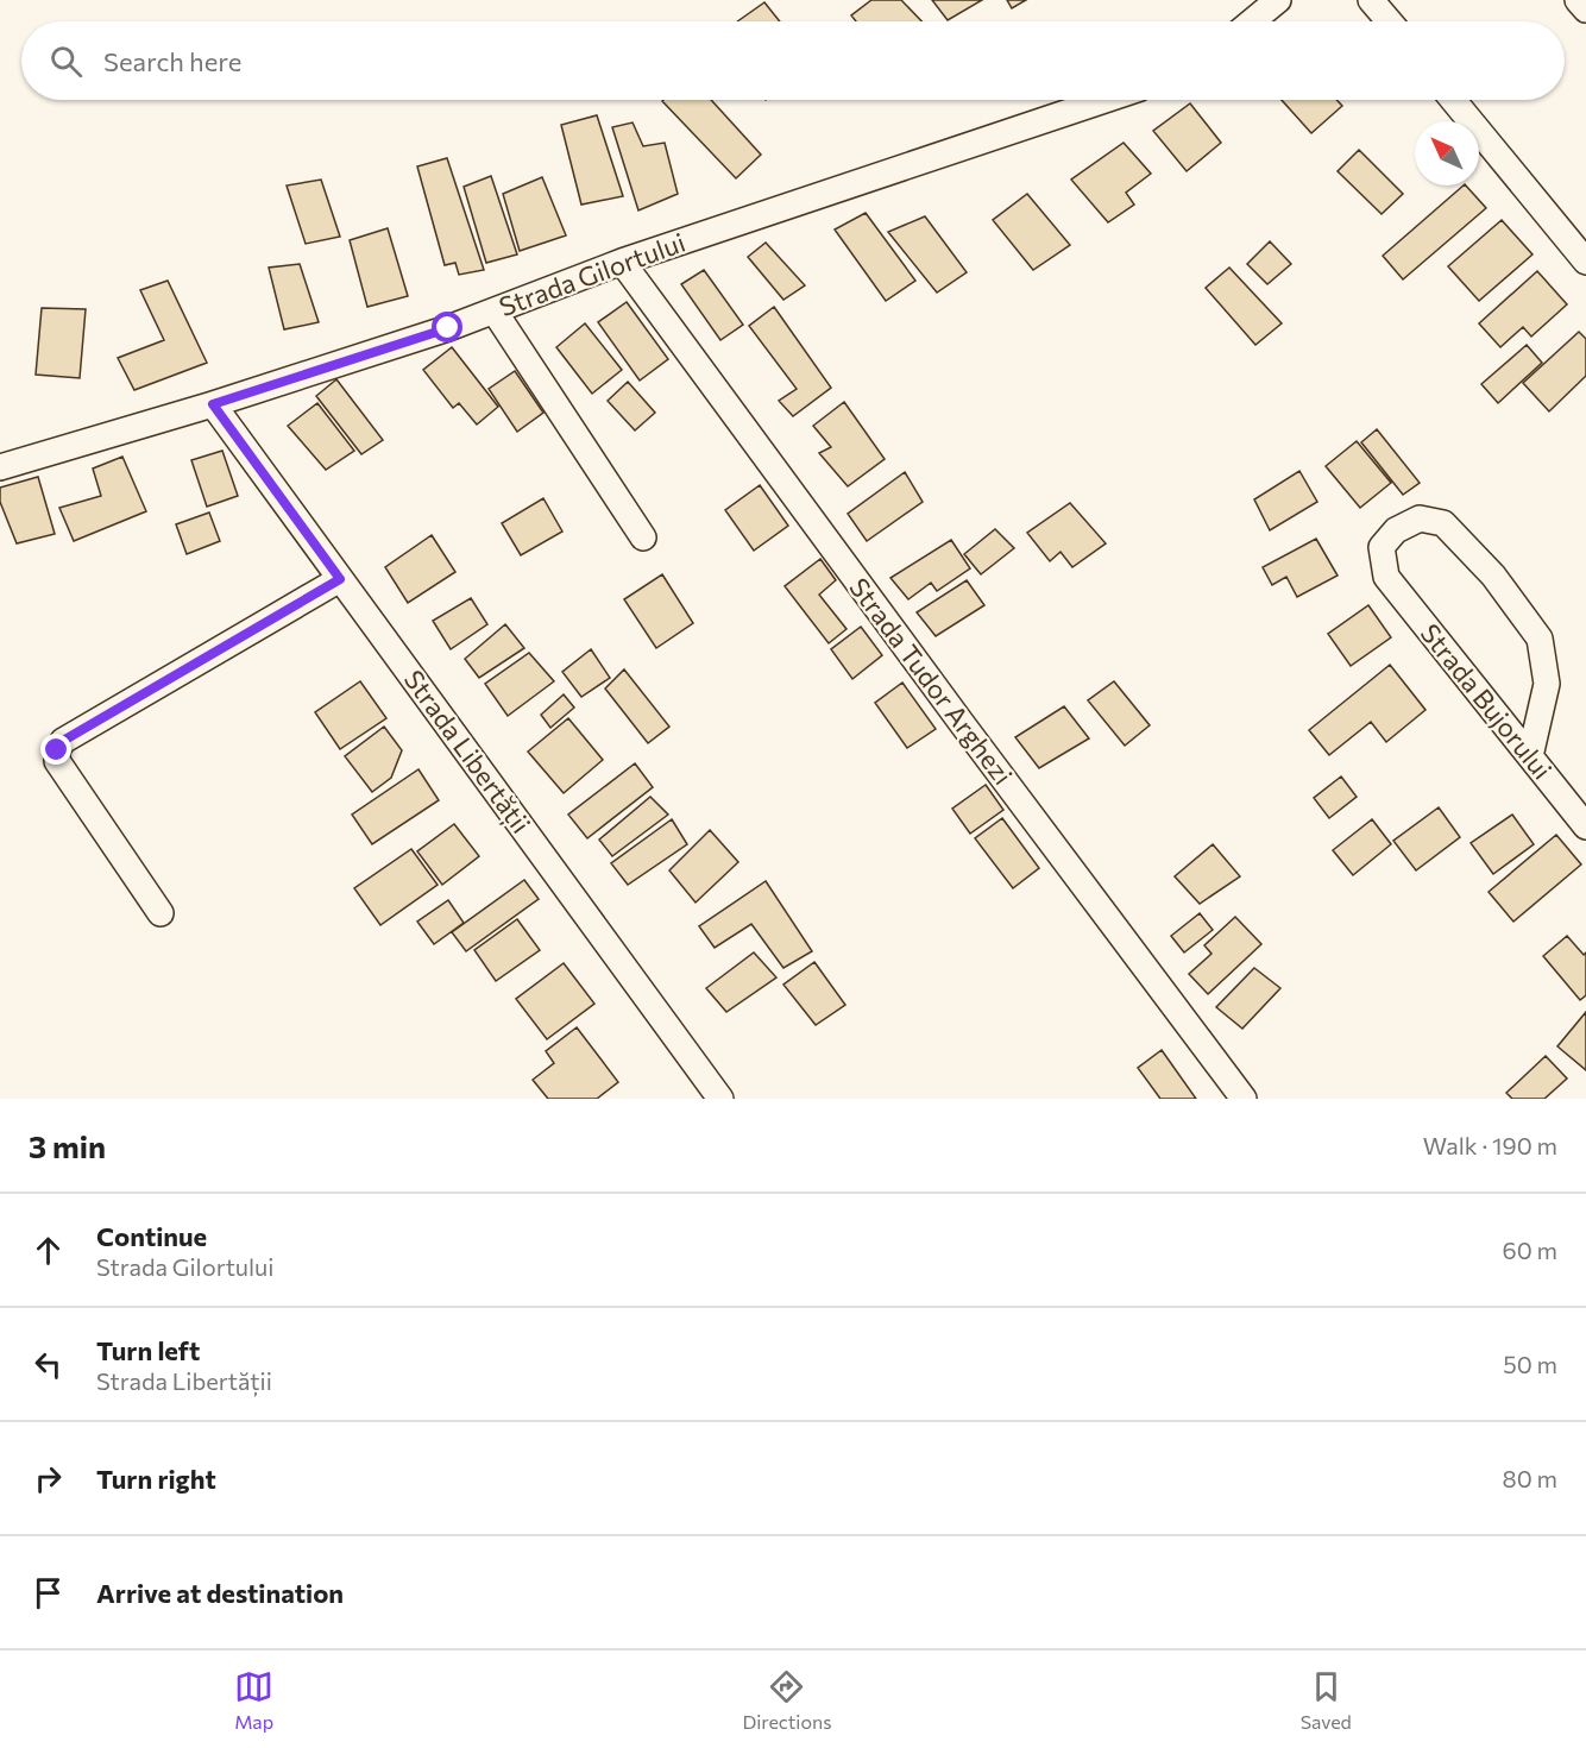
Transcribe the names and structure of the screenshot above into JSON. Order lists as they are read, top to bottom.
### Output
{
  "streets": {
    "street": [
      "Strada Gilortului",
      "Strada Tudor Arghezi",
      "Strada Bujorului",
      "Strada Libertății"
    ]
  },
  "crossings": [
    ["Strada Gilortului", "Strada Tudor Arghezi"],
    ["Strada Gilortului", "Strada Libertății"]
  ],
  "north": "top left",
  "page": {
    "search": "Search here",
    "heading": ["3 min", "Walk · 190 m"],
    "list": [
      ["Continue", "Strada Gilortului", "60 m"],
      ["Turn left", "Strada Libertății", "50 m"],
      ["Turn right", "80 m"],
      "Arrive at destination"
    ],
    "nav": ["Map", "Directions", "Saved"]
  }
}
